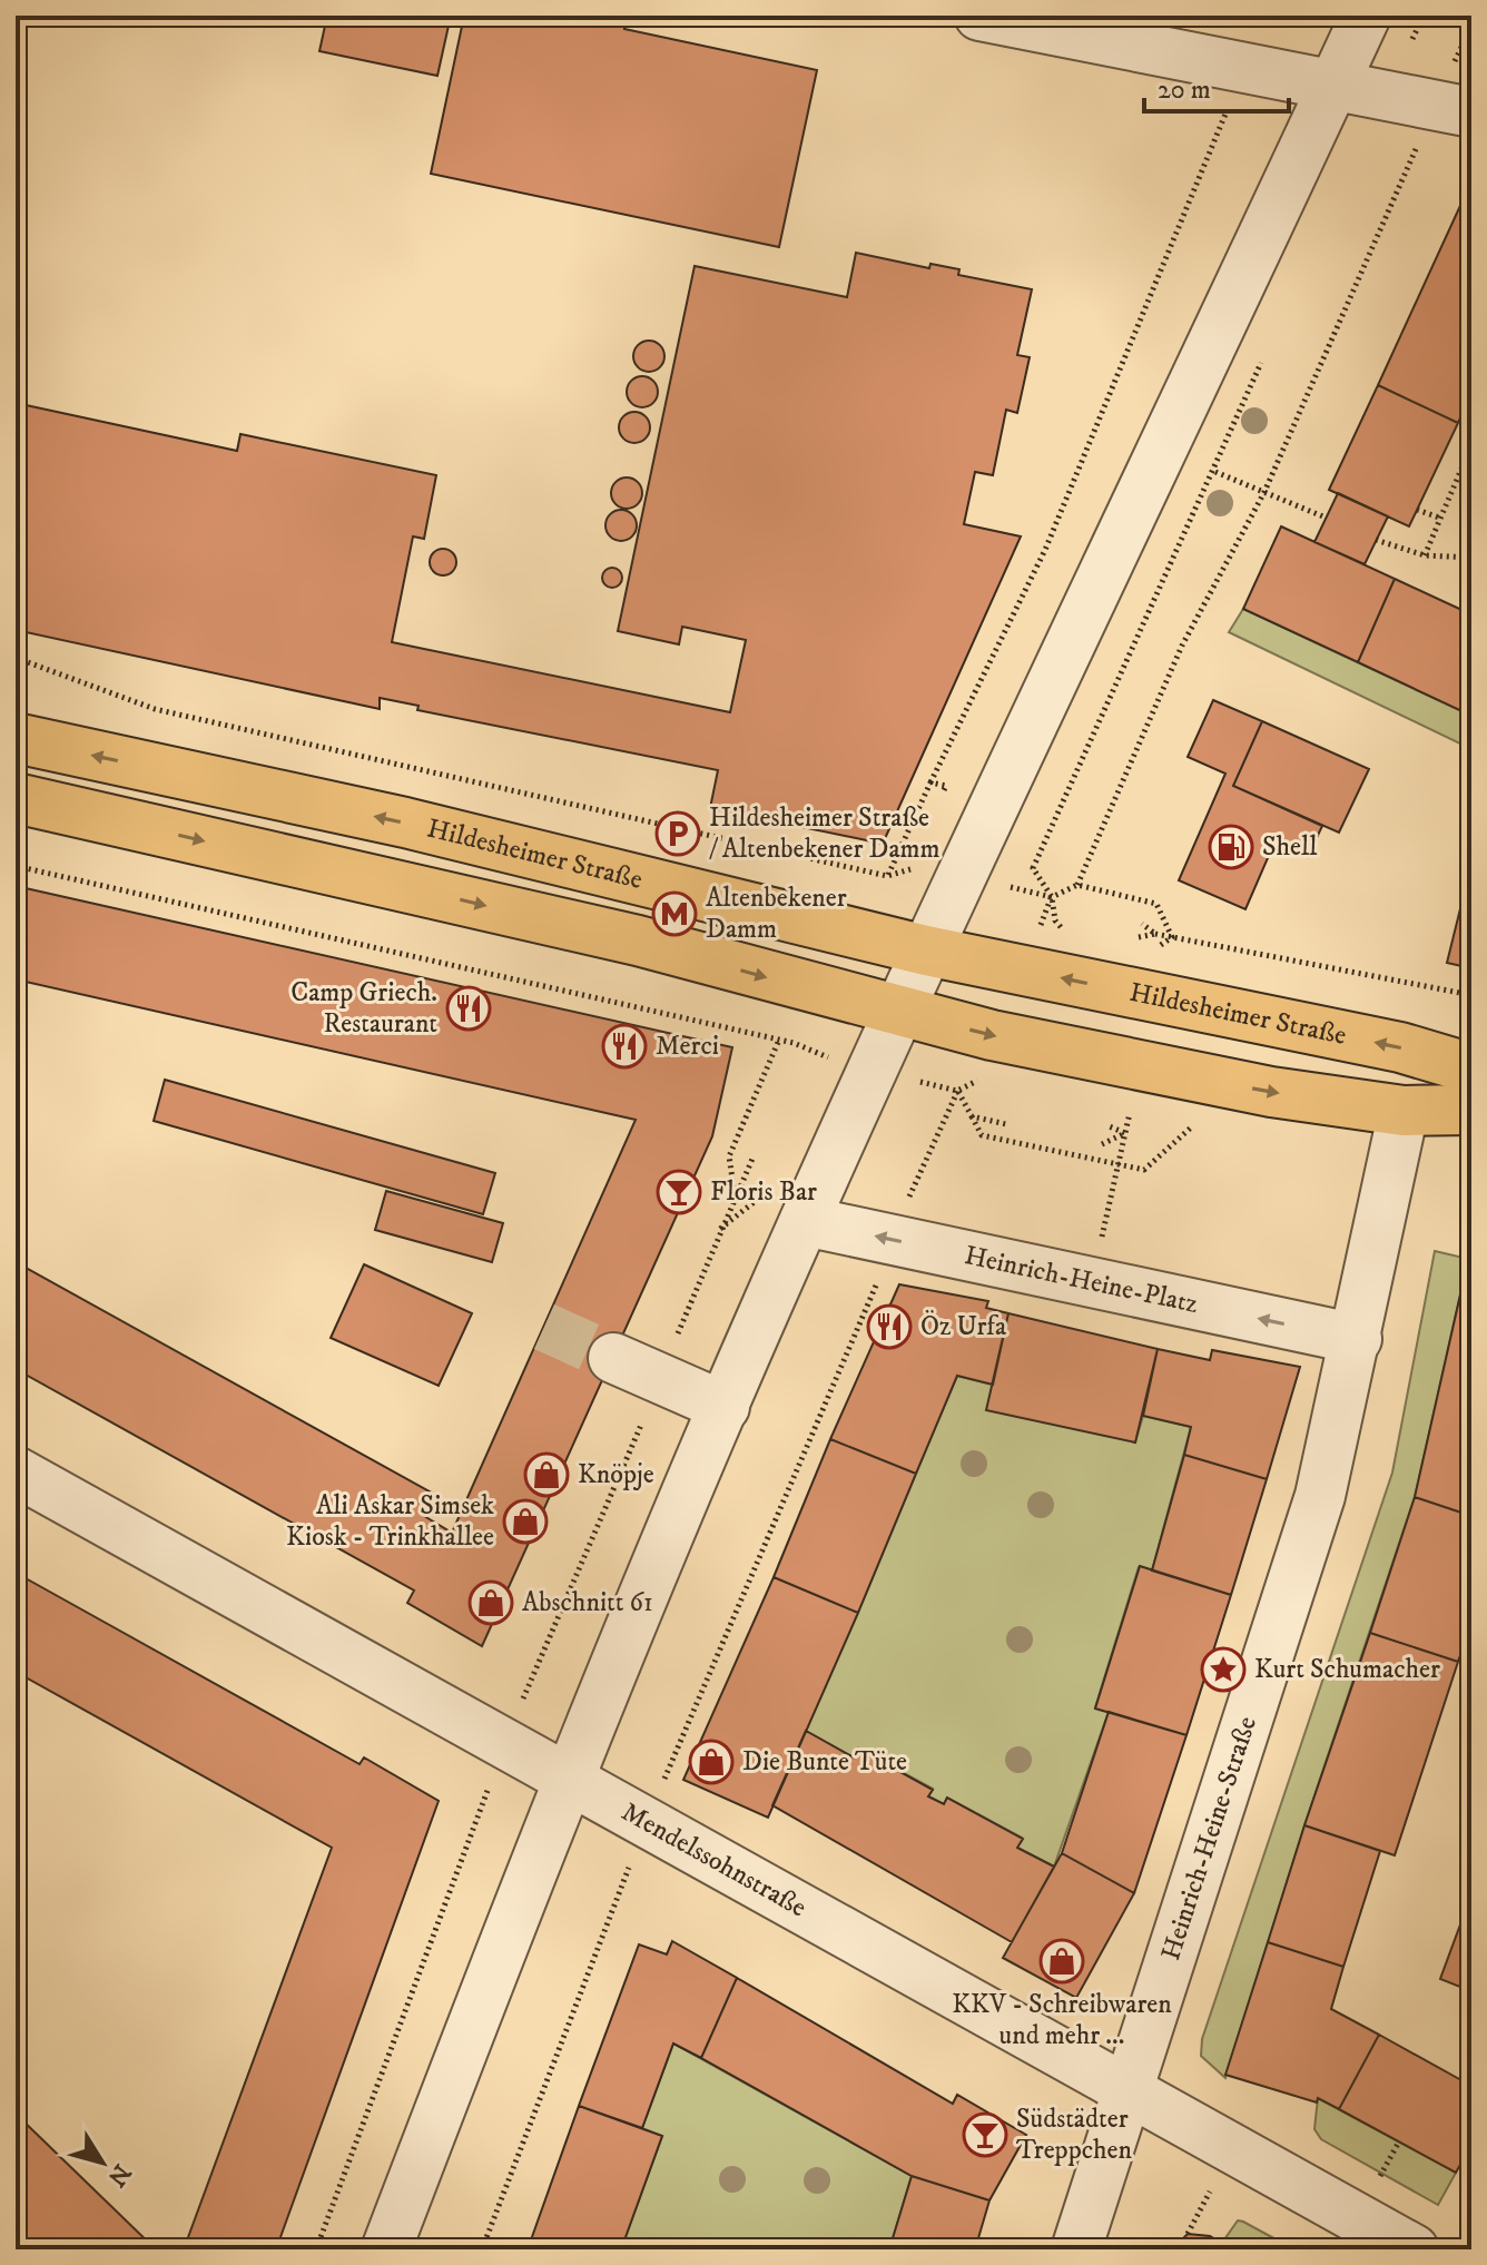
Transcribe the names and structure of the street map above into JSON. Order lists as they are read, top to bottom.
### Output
{
  "streets": {
    "main road": ["Hildesheimer Straße"],
    "street": ["Heinrich-Heine-Platz", "Heinrich-Heine-Straße", "Mendelssohnstraße"]
  },
  "crossings": [
    ["Heinrich-Heine-Platz", "Heinrich-Heine-Straße"],
    ["Heinrich-Heine-Straße", "Mendelssohnstraße"]
  ],
  "one_way": ["Heinrich-Heine-Platz"],
  "places": {
    "parking": ["Hildesheimer Straße / Altenbekener Damm"],
    "fuel station": ["Shell"],
    "metro station": ["Altenbekener Damm"],
    "restaurant": ["Camp Griech. Restaurant", "Merci", "Öz Urfa"],
    "bar": ["Floris Bar", "Südstädter Treppchen"],
    "shop": [
      "Knöpje",
      "Ali Askar Simsek Kiosk - Trinkhallee",
      "Abschnitt 61",
      "Die Bunte Tüte",
      "KKV - Schreibwaren und mehr ..."
    ],
    "place": ["Kurt Schumacher"]
  },
  "scale_bar": "20 m",
  "north": "bottom right"
}
